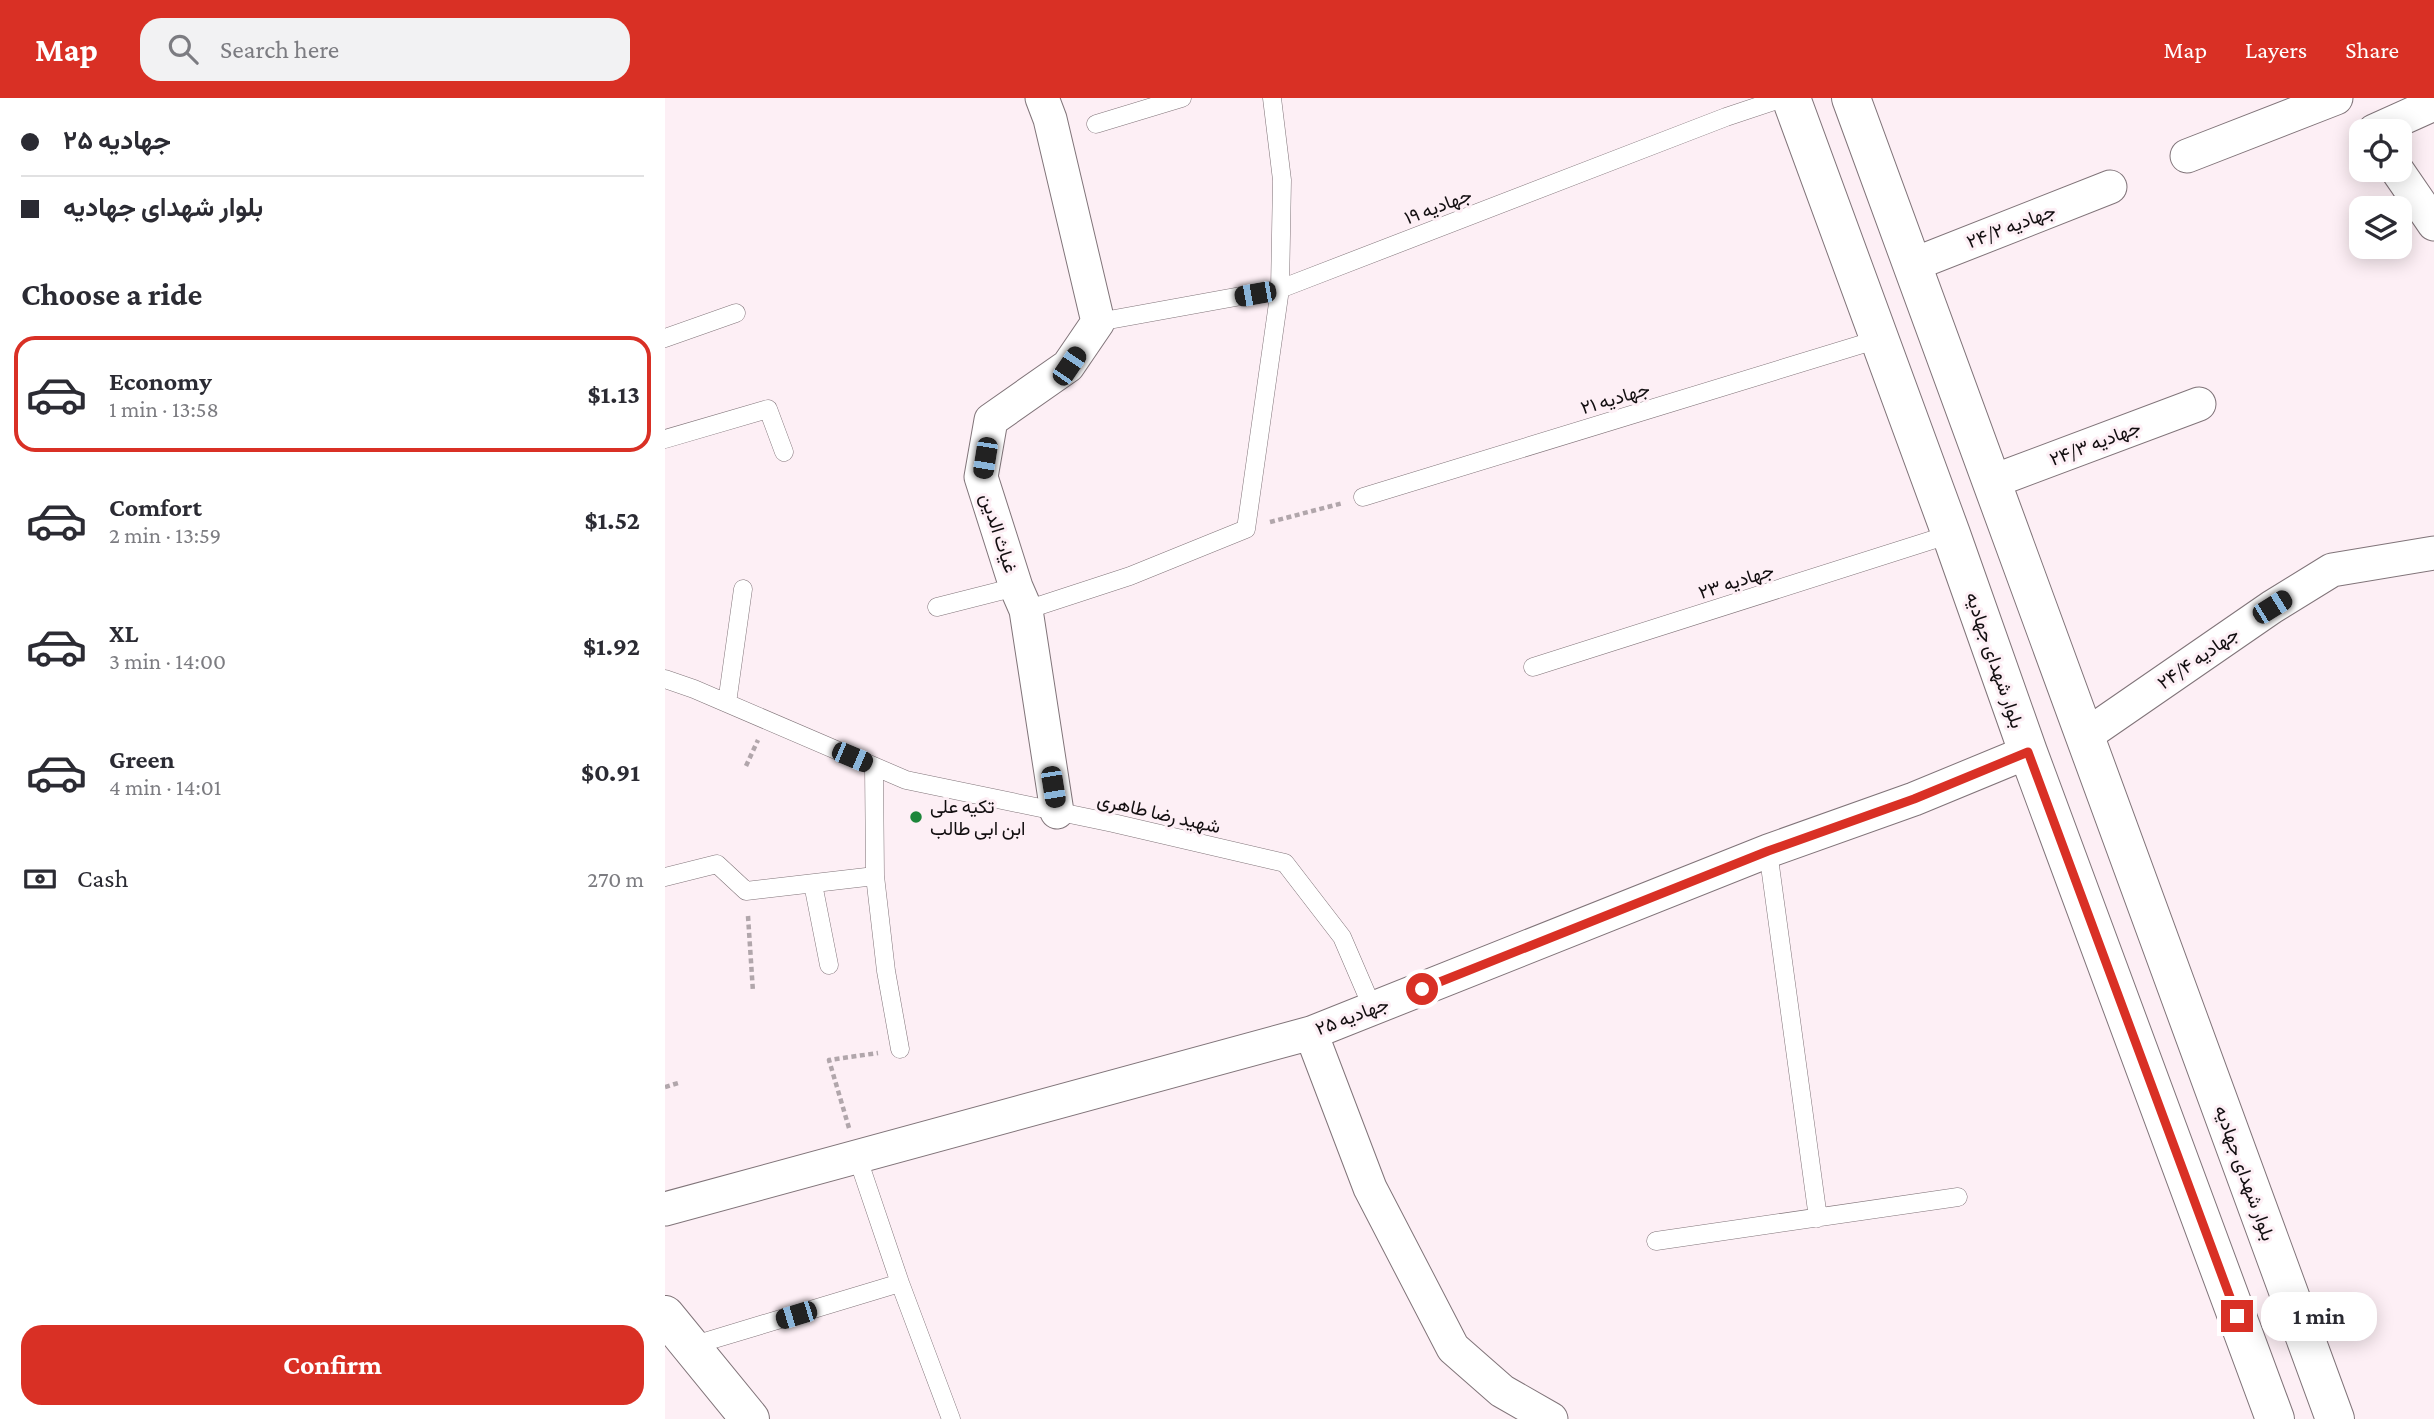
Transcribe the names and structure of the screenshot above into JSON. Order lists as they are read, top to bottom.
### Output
{
  "streets": {
    "main road": ["بلوار شهدای جهادیه"],
    "street": [
      "جهادیه ۲۴/۲",
      "جهادیه ۲۴/۳",
      "غیاث الدین",
      "جهادیه ۲۴/۴",
      "جهادیه ۲۵"
    ],
    "lane": [
      "جهادیه ۱۹",
      "جهادیه ۲۱",
      "جهادیه ۲۳",
      "شهید رضا طاهری"
    ]
  },
  "crossings": [
    ["جهادیه ۱۹", "غیاث الدین"],
    ["جهادیه ۲۴/۲", "بلوار شهدای جهادیه"],
    ["جهادیه ۲۱", "بلوار شهدای جهادیه"],
    ["جهادیه ۲۴/۳", "بلوار شهدای جهادیه"],
    ["غیاث الدین", "شهید رضا طاهری"],
    ["جهادیه ۲۳", "بلوار شهدای جهادیه"],
    ["جهادیه ۲۴/۴", "بلوار شهدای جهادیه"],
    ["بلوار شهدای جهادیه", "جهادیه ۲۵"],
    ["شهید رضا طاهری", "جهادیه ۲۵"]
  ],
  "places": ["تکیه علی ابن ابی طالب"],
  "page": {
    "header": "Map",
    "search": "Search here",
    "nav": ["Map", "Layers", "Share"],
    "banner": ["جهادیه ۲۵", "بلوار شهدای جهادیه"],
    "heading": "Choose a ride",
    "list": [
      {
        "name": "Economy",
        "note": "1 min · 13:58",
        "value": "$1.13"
      },
      {
        "name": "Comfort",
        "note": "2 min · 13:59",
        "value": "$1.52"
      },
      {
        "name": "XL",
        "note": "3 min · 14:00",
        "value": "$1.92"
      },
      {
        "name": "Green",
        "note": "4 min · 14:01",
        "value": "$0.91"
      }
    ],
    "pay": ["Cash", "270 m"],
    "bubble": "1 min",
    "buttons": "Confirm"
  }
}
